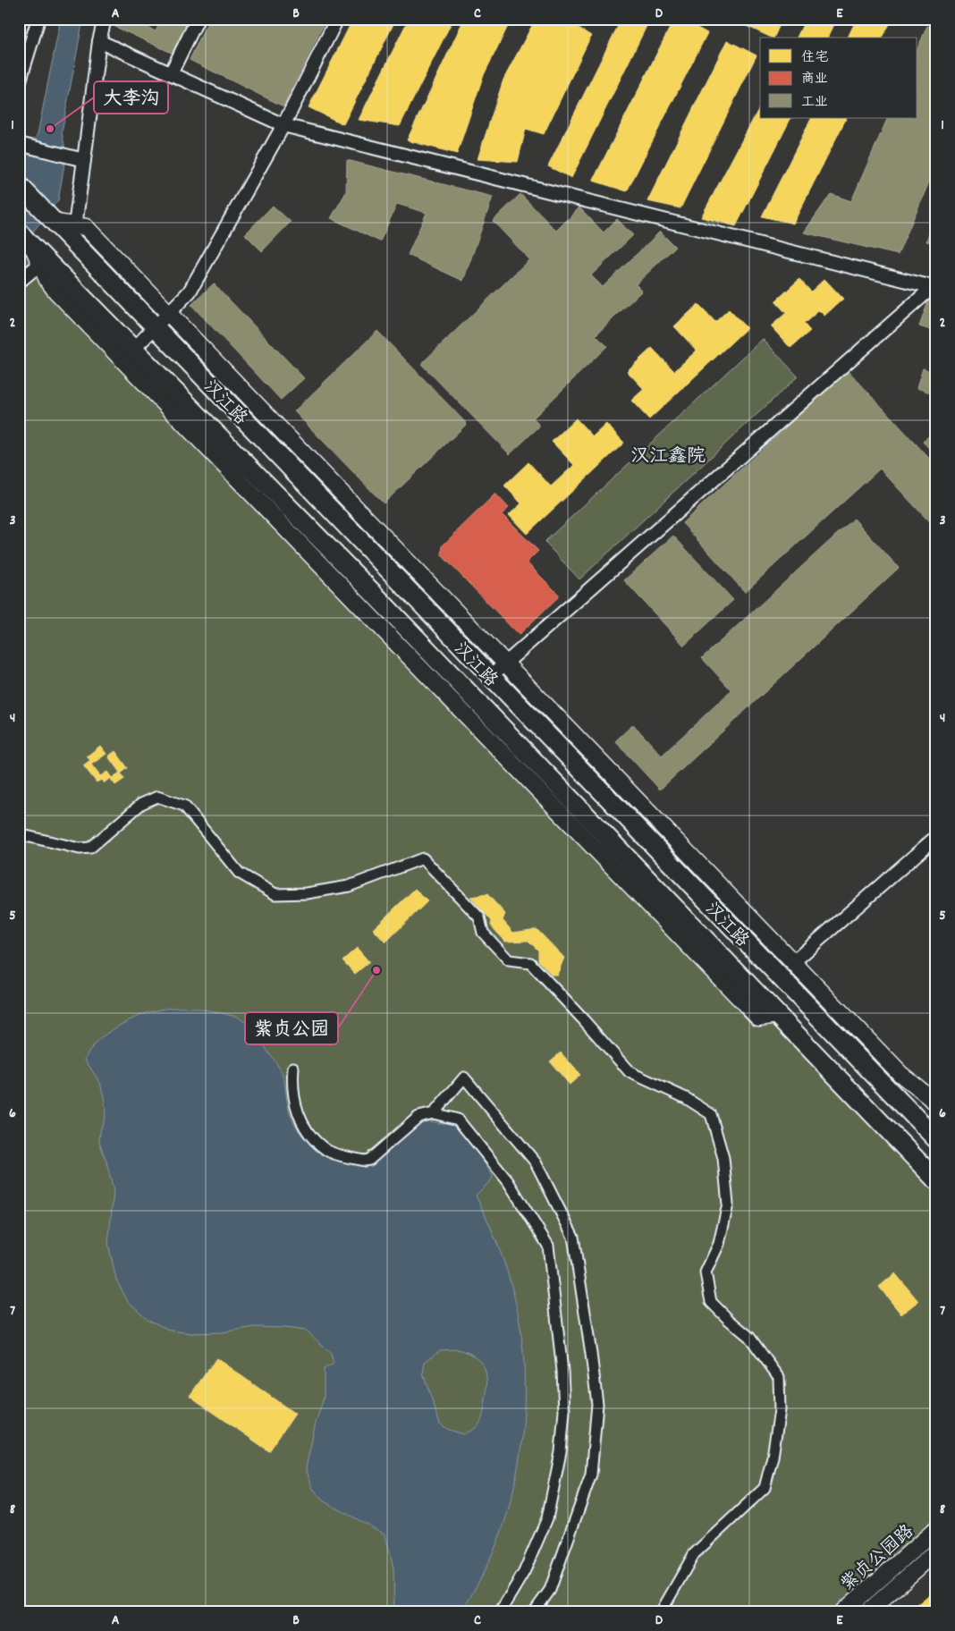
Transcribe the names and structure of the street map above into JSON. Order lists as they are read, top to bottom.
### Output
{
  "streets": {
    "main road": ["汉江路"],
    "street": ["紫贞公园路"]
  },
  "districts": ["汉江鑫院"],
  "places": ["大李沟", "紫贞公园"],
  "legend": ["住宅", "商业", "工业"],
  "grid": {
    "columns": [
      "A",
      "B",
      "C",
      "D",
      "E"
    ],
    "rows": [
      "1",
      "2",
      "3",
      "4",
      "5",
      "6",
      "7",
      "8"
    ]
  }
}
